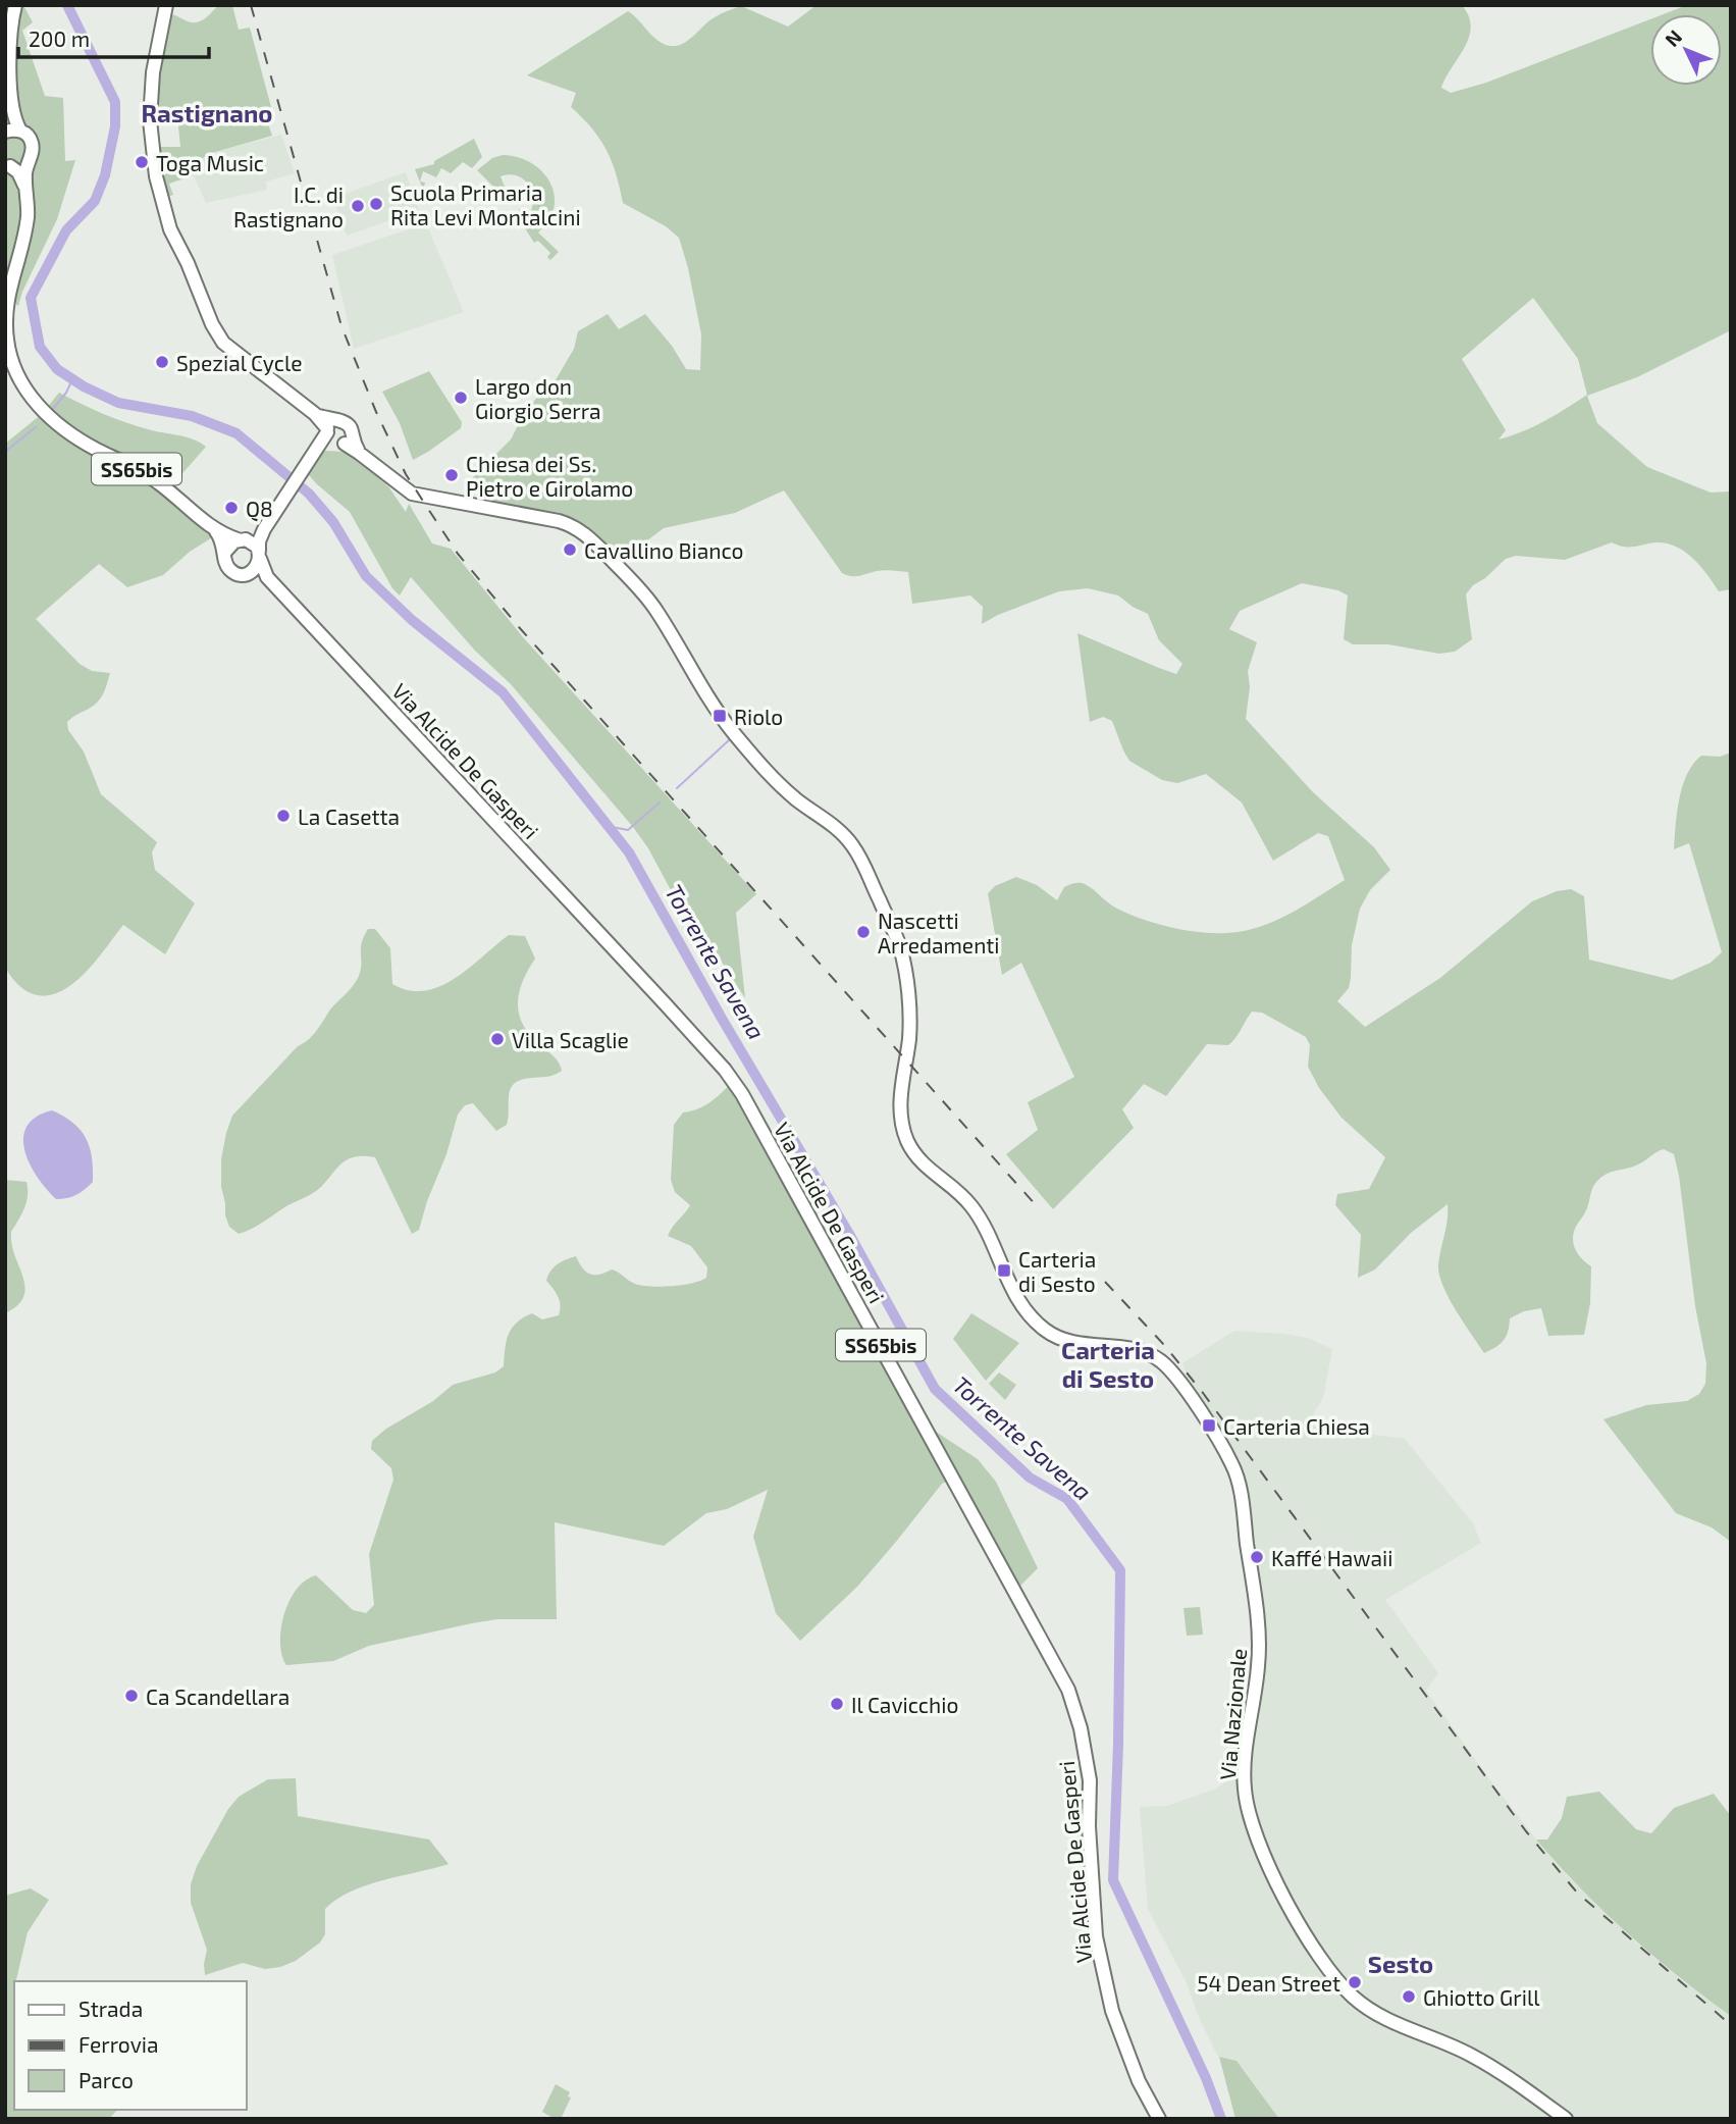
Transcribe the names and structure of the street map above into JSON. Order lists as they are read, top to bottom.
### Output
{
  "streets": {
    "main road": ["SS65bis", "Via Alcide De Gasperi", "Via Nazionale"]
  },
  "crossings": [
    ["SS65bis", "Via Alcide De Gasperi"]
  ],
  "districts": ["Rastignano", "Carteria di Sesto", "Sesto"],
  "water": ["Torrente Savena"],
  "places": {
    "other": [
      "Toga Music",
      "Scuola Primaria Rita Levi Montalcini",
      "I.C. di Rastignano",
      "Spezial Cycle",
      "Largo don Giorgio Serra",
      "Chiesa dei Ss. Pietro e Girolamo",
      "Q8",
      "Cavallino Bianco",
      "La Casetta",
      "Nascetti Arredamenti",
      "Villa Scaglie",
      "Kaffé Hawaii",
      "Ca Scandellara",
      "Il Cavicchio",
      "54 Dean Street",
      "Ghiotto Grill"
    ],
    "transit": ["Riolo", "Carteria di Sesto", "Carteria Chiesa"]
  },
  "legend": ["Strada", "Ferrovia", "Parco"],
  "scale_bar": "200 m",
  "north": "top left"
}
